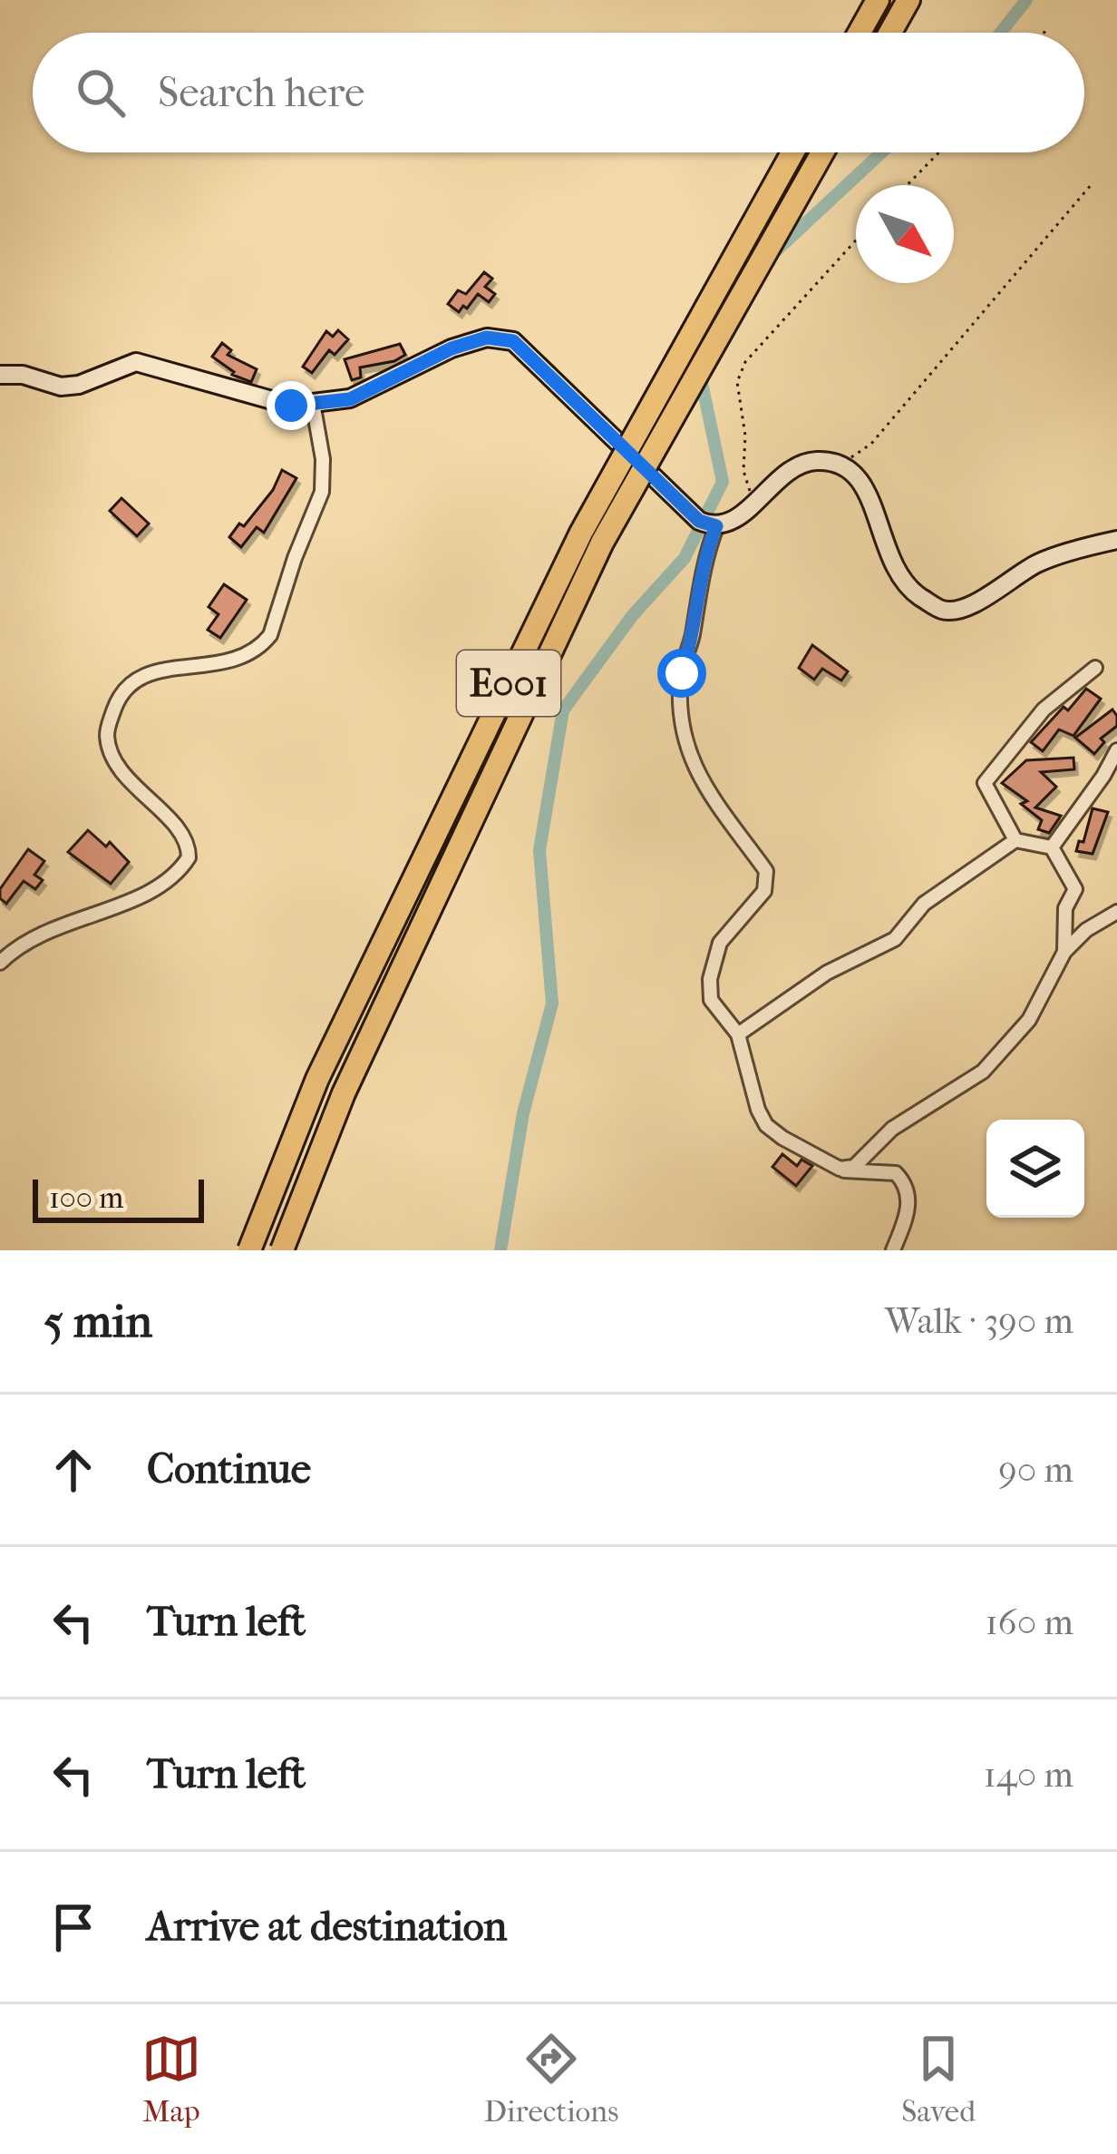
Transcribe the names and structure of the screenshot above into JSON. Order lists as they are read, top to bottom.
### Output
{
  "streets": {
    "highway": ["E001"]
  },
  "scale_bar": "100 m",
  "north": "bottom right",
  "page": {
    "search": "Search here",
    "scale": "100 m",
    "heading": ["5 min", "Walk · 390 m"],
    "list": [
      ["Continue", "90 m"],
      ["Turn left", "160 m"],
      ["Turn left", "140 m"],
      "Arrive at destination"
    ],
    "nav": ["Map", "Directions", "Saved"]
  }
}
